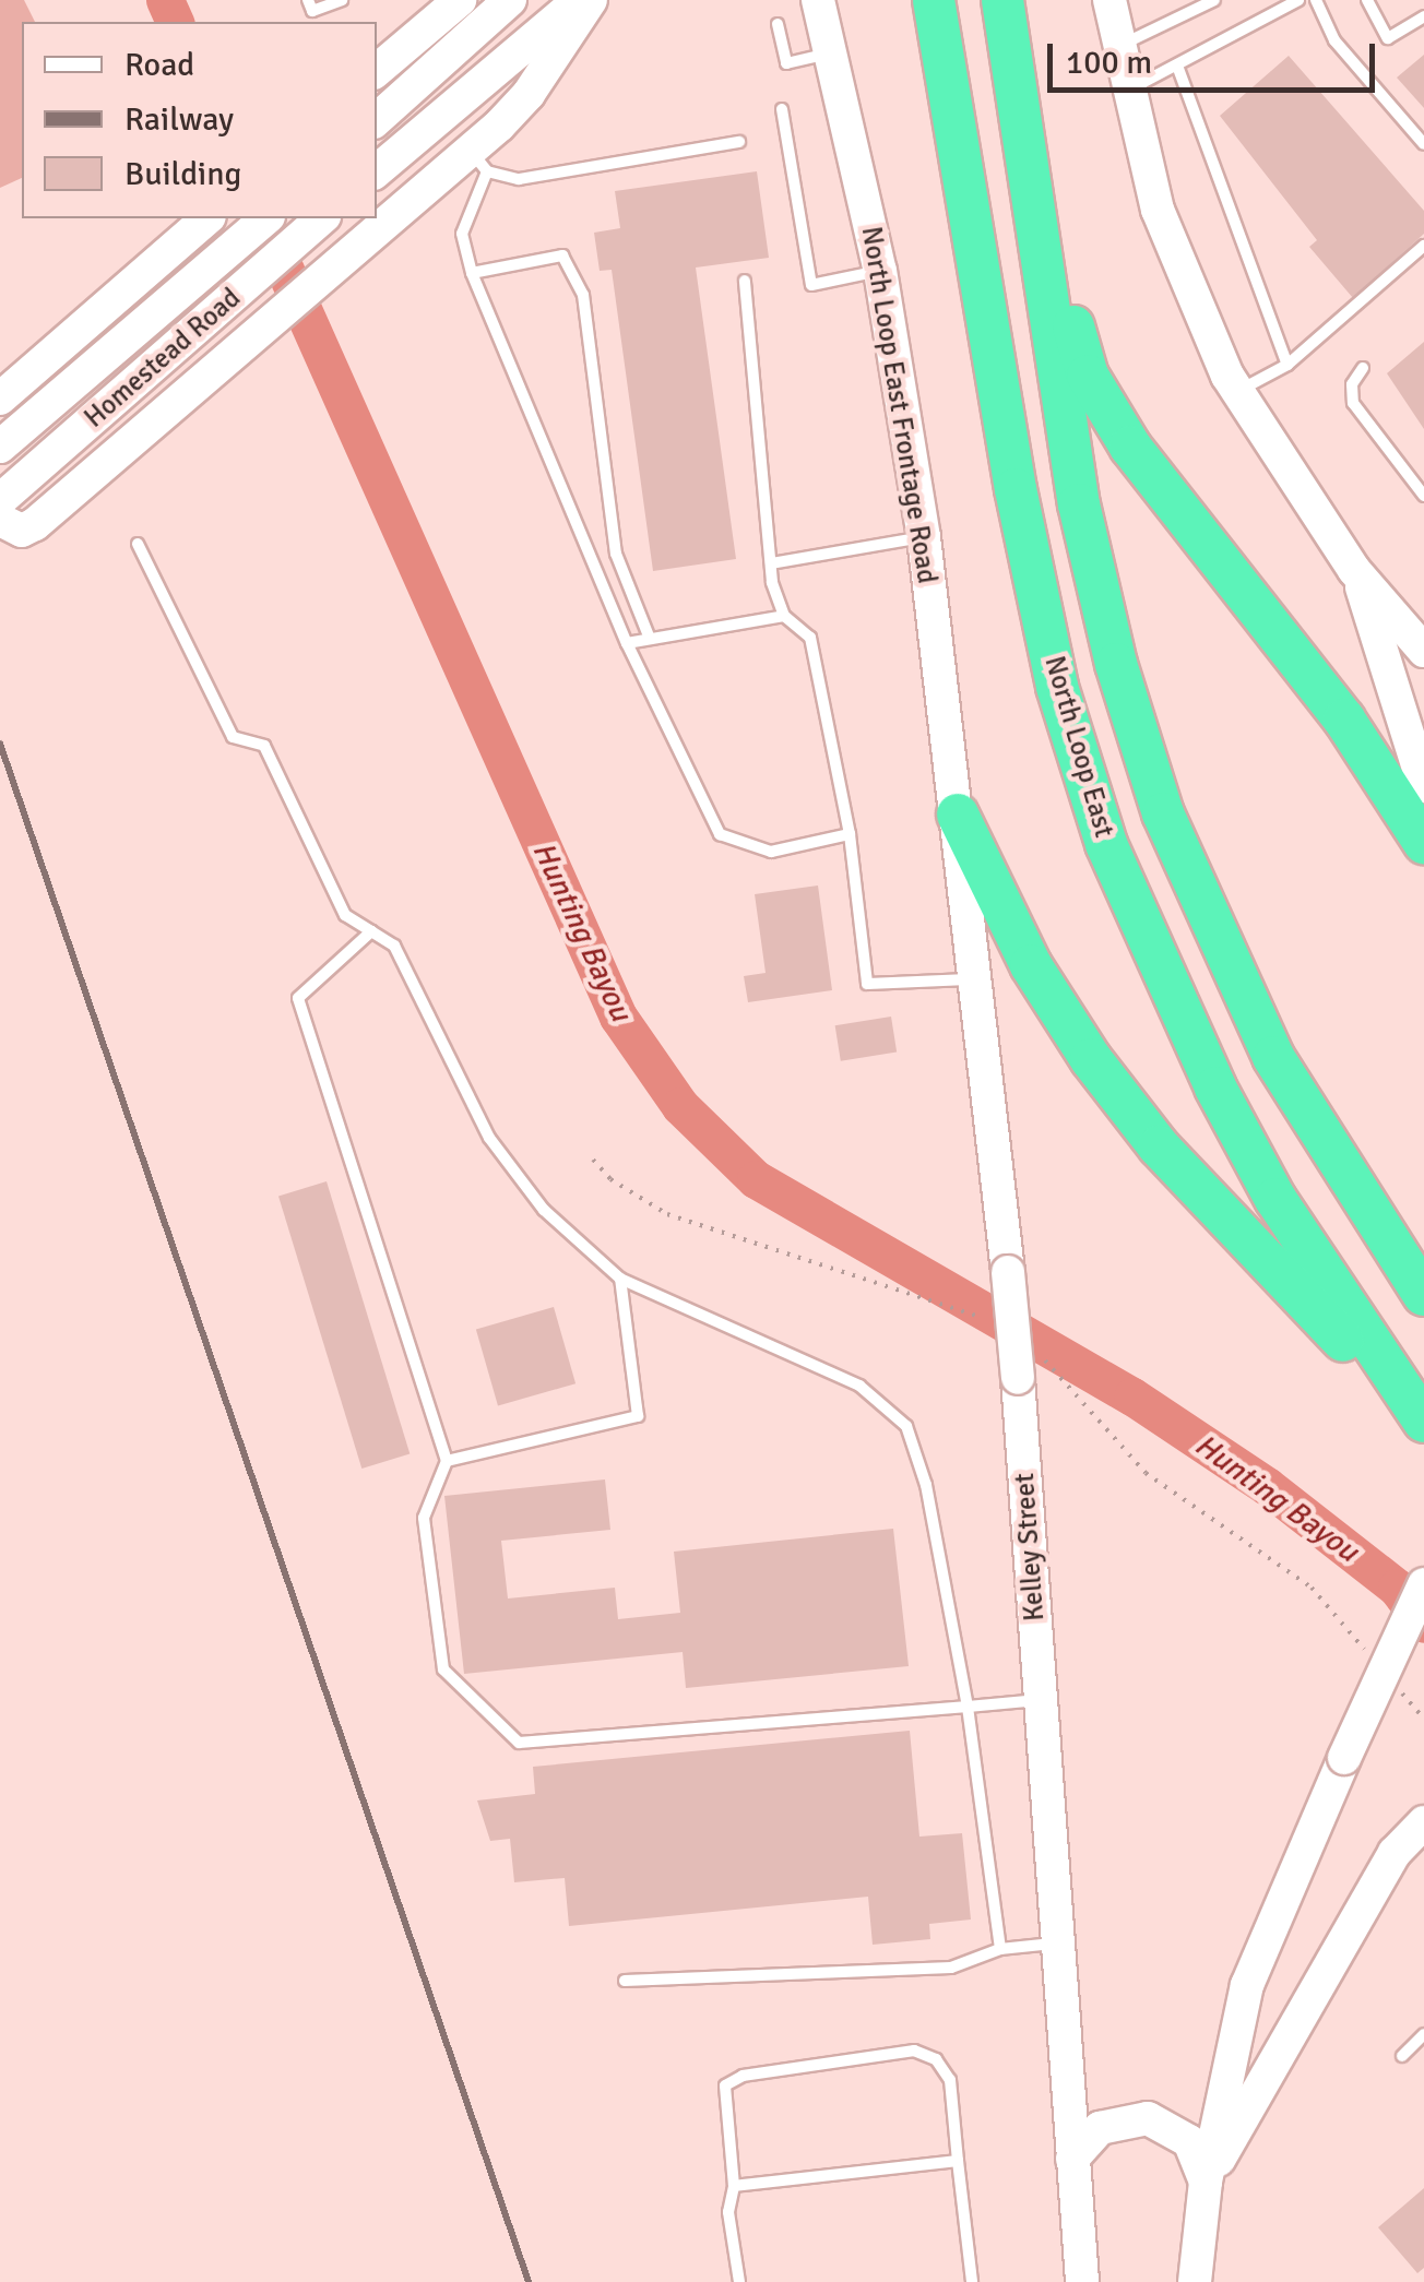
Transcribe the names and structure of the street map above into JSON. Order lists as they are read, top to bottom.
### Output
{
  "streets": {
    "highway": ["North Loop East"],
    "main road": ["Homestead Road", "North Loop East Frontage Road", "Kelley Street"]
  },
  "crossings": [
    ["North Loop East Frontage Road", "Kelley Street"]
  ],
  "water": ["Hunting Bayou"],
  "legend": ["Road", "Railway", "Building"],
  "scale_bar": "100 m"
}
